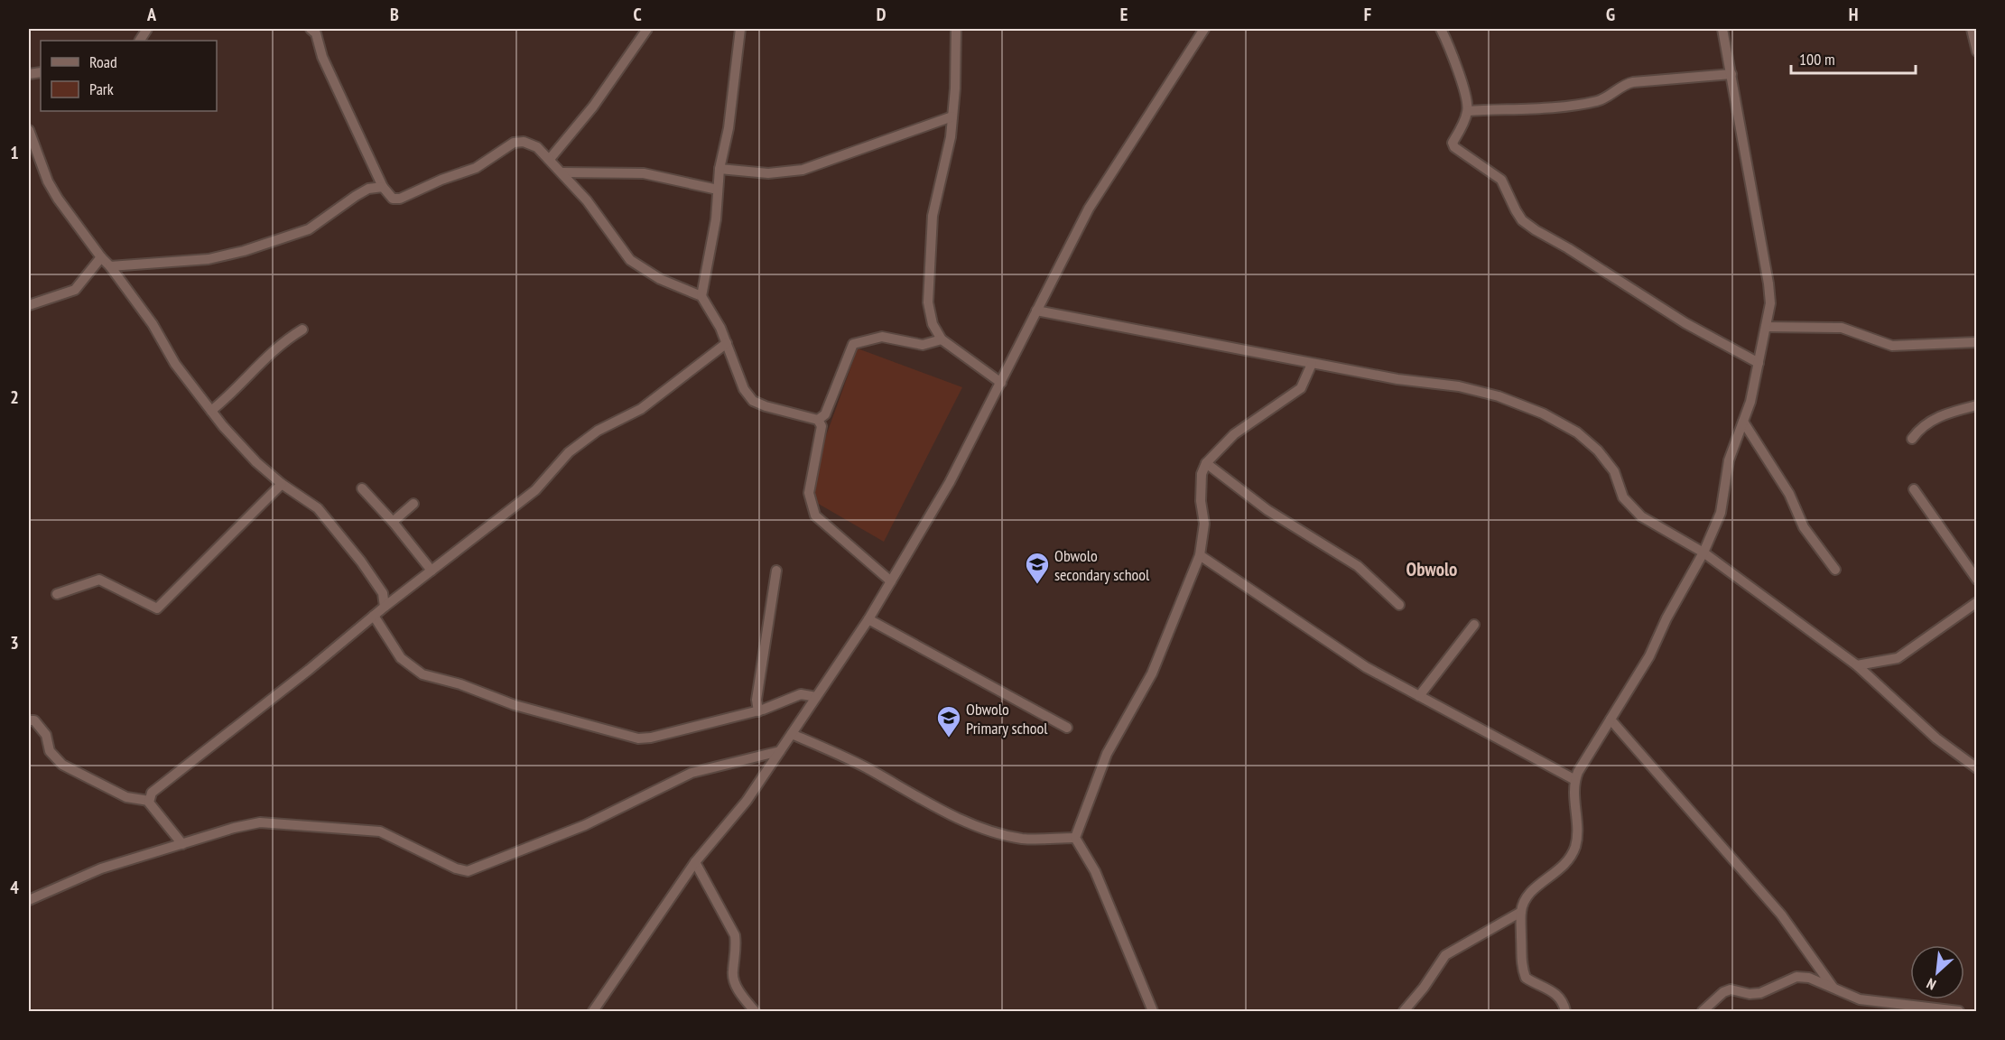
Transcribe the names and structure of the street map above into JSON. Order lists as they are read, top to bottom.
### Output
{
  "districts": ["Obwolo"],
  "places": {
    "school or university": ["Obwolo secondary school", "Obwolo Primary school"]
  },
  "legend": ["Road", "Park"],
  "scale_bar": "100 m",
  "north": "bottom left",
  "grid": {
    "columns": [
      "A",
      "B",
      "C",
      "D",
      "E",
      "F",
      "G",
      "H"
    ],
    "rows": [
      "1",
      "2",
      "3",
      "4"
    ]
  }
}
